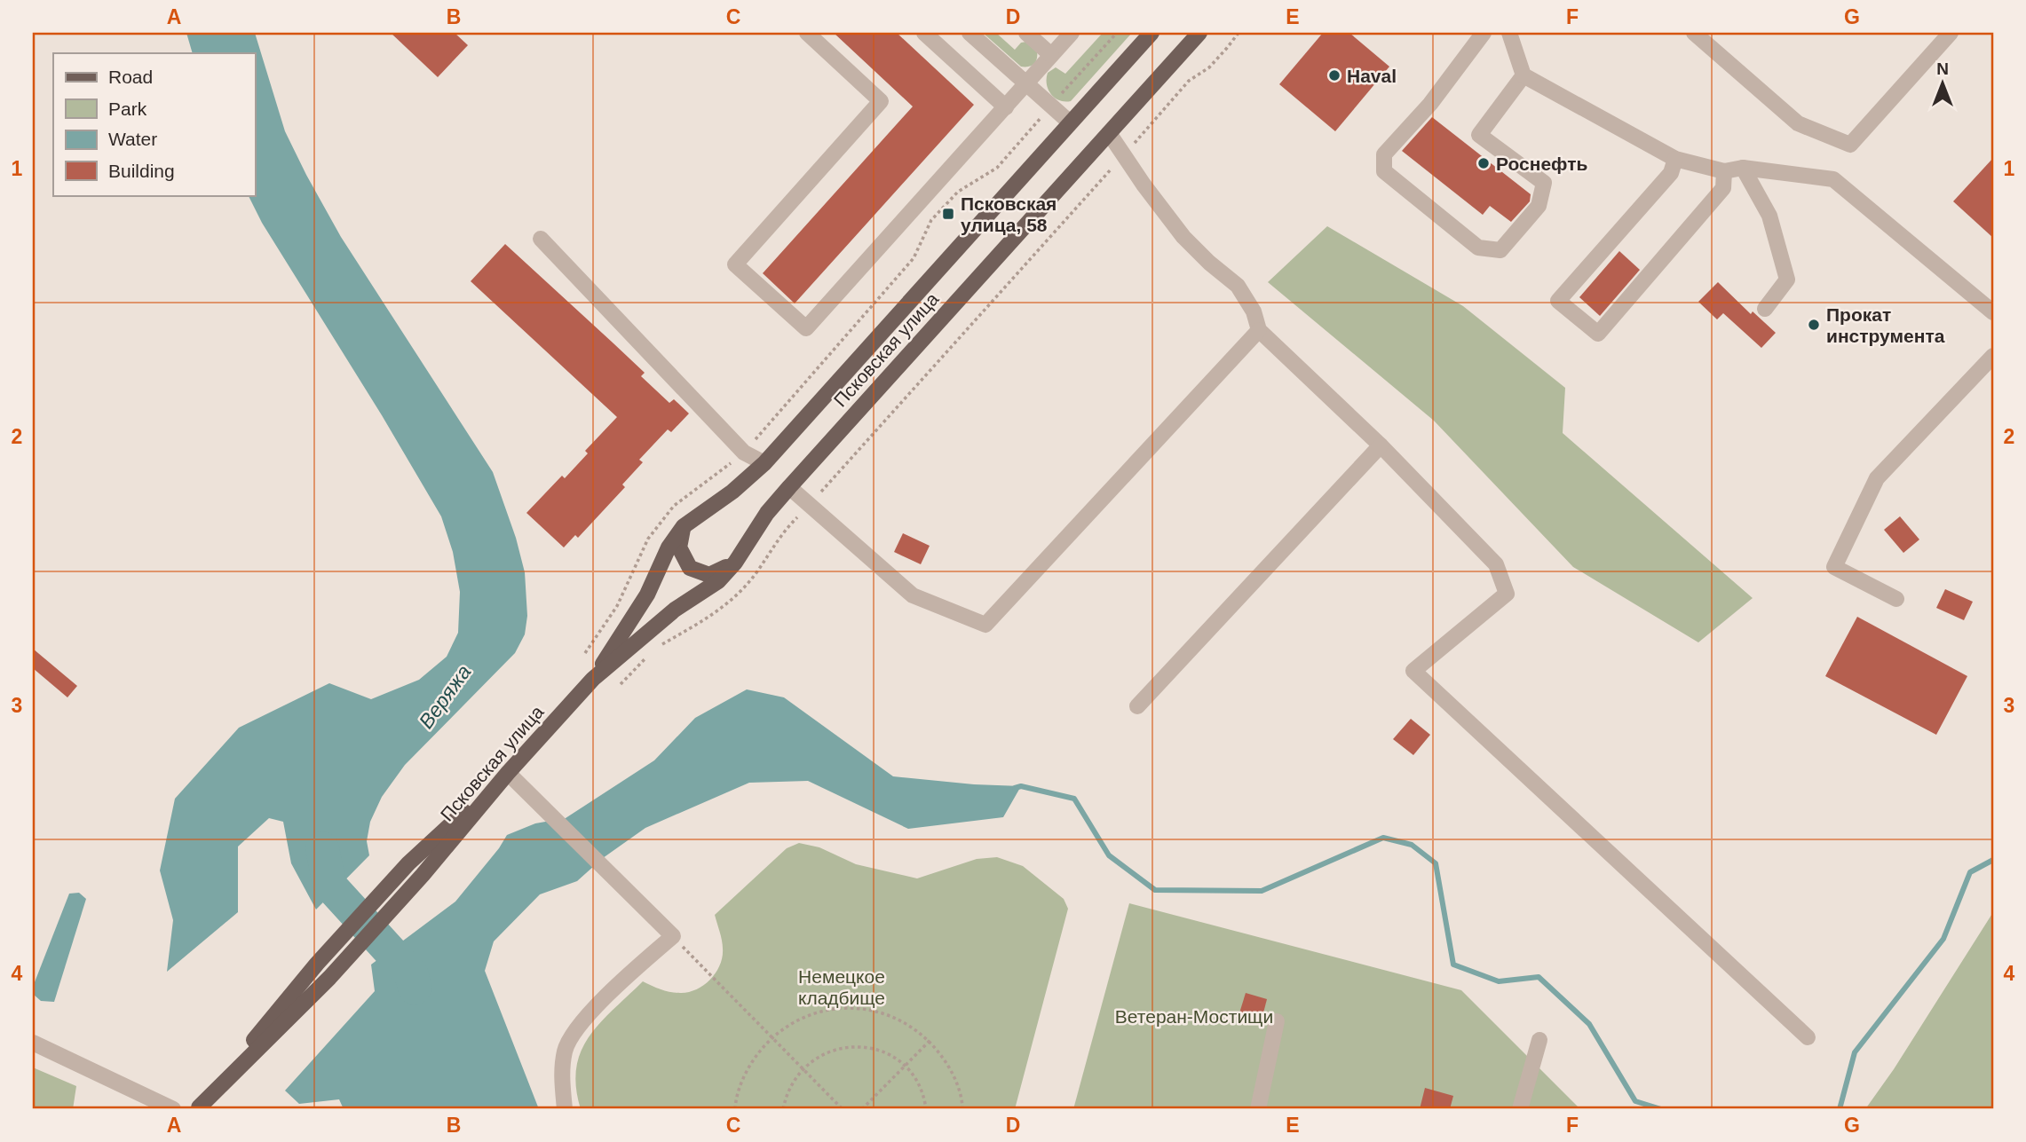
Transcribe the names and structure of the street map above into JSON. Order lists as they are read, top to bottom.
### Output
{
  "streets": {
    "main road": ["Псковская улица"]
  },
  "water": ["Веряжа"],
  "parks": ["Немецкое кладбище", "Ветеран-Мостищи"],
  "places": {
    "other": ["Haval", "Роснефть", "Прокат инструмента"],
    "transit": ["Псковская улица, 58"]
  },
  "legend": [
    "Road",
    "Park",
    "Water",
    "Building"
  ],
  "north": "top",
  "grid": {
    "columns": [
      "A",
      "B",
      "C",
      "D",
      "E",
      "F",
      "G"
    ],
    "rows": [
      "1",
      "2",
      "3",
      "4"
    ]
  }
}
